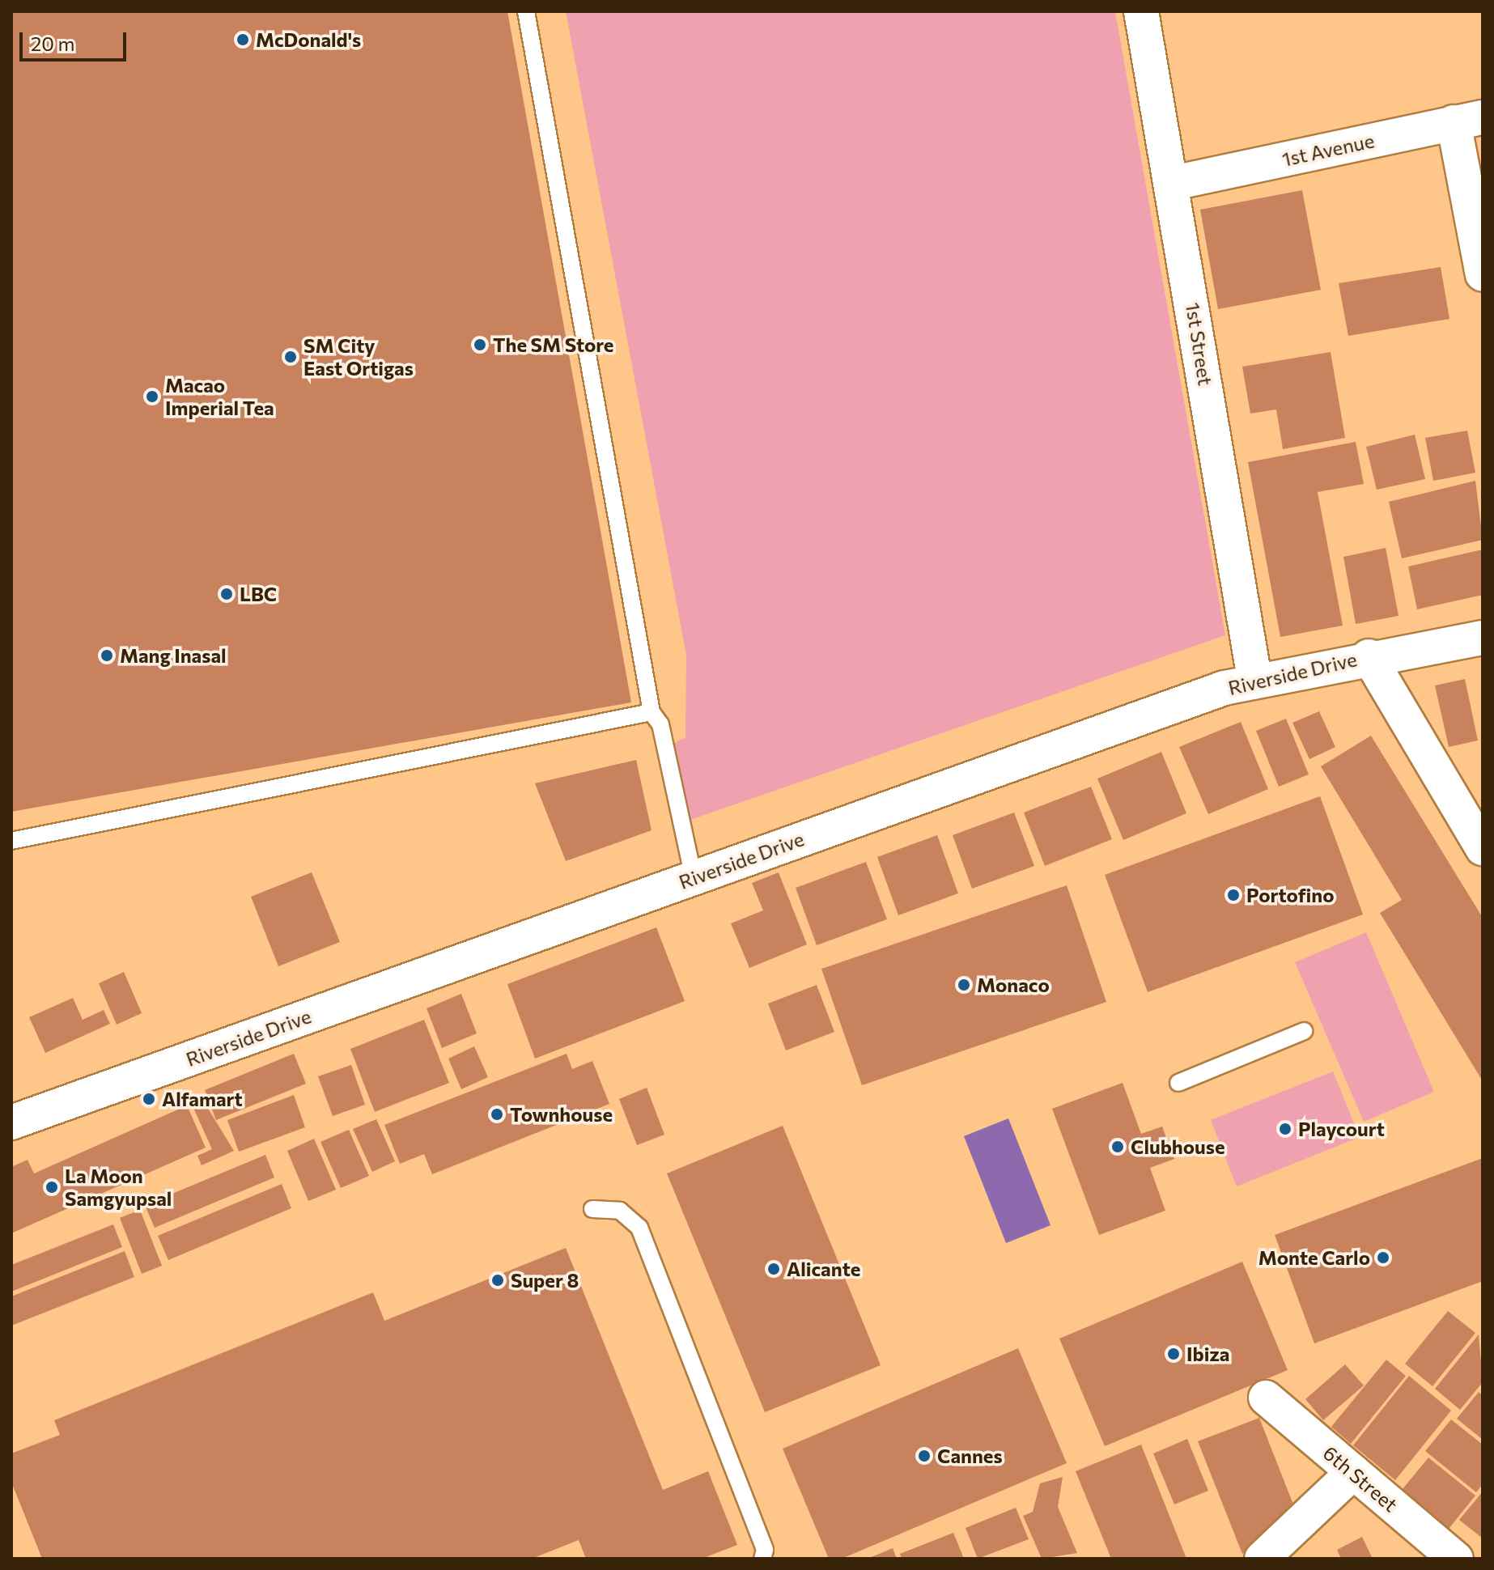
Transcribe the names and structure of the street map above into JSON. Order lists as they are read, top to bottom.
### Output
{
  "streets": {
    "street": [
      "1st Avenue",
      "1st Street",
      "Riverside Drive",
      "6th Street"
    ]
  },
  "crossings": [
    ["1st Avenue", "1st Street"],
    ["1st Street", "Riverside Drive"]
  ],
  "places": [
    "McDonald's",
    "The SM Store",
    "SM City East Ortigas",
    "Macao Imperial Tea",
    "LBC",
    "Mang Inasal",
    "Portofino",
    "Monaco",
    "Alfamart",
    "Townhouse",
    "Playcourt",
    "Clubhouse",
    "La Moon Samgyupsal",
    "Monte Carlo",
    "Alicante",
    "Super 8",
    "Ibiza",
    "Cannes"
  ],
  "scale_bar": "20 m"
}
